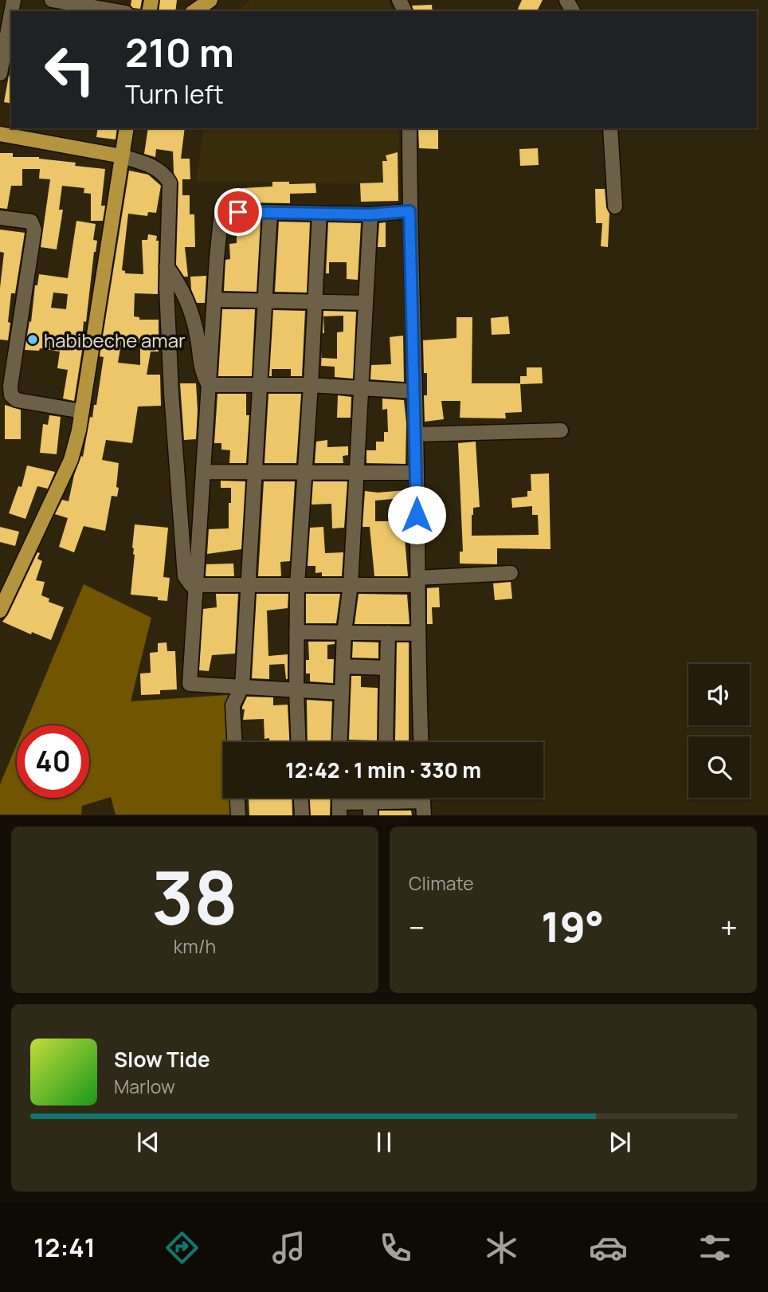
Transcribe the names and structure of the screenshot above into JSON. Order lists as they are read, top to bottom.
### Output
{
  "places": ["habibeche amar"],
  "page": {
    "turn": ["210 m", "Turn left"],
    "limit": "40",
    "trip": "12:42 · 1 min · 330 m",
    "tile": [
      ["38", "km/h"],
      "Climate"
    ],
    "heat": ["−", "19°", "+"],
    "song": ["Slow Tide", "Marlow"],
    "tabs": "12:41"
  }
}
